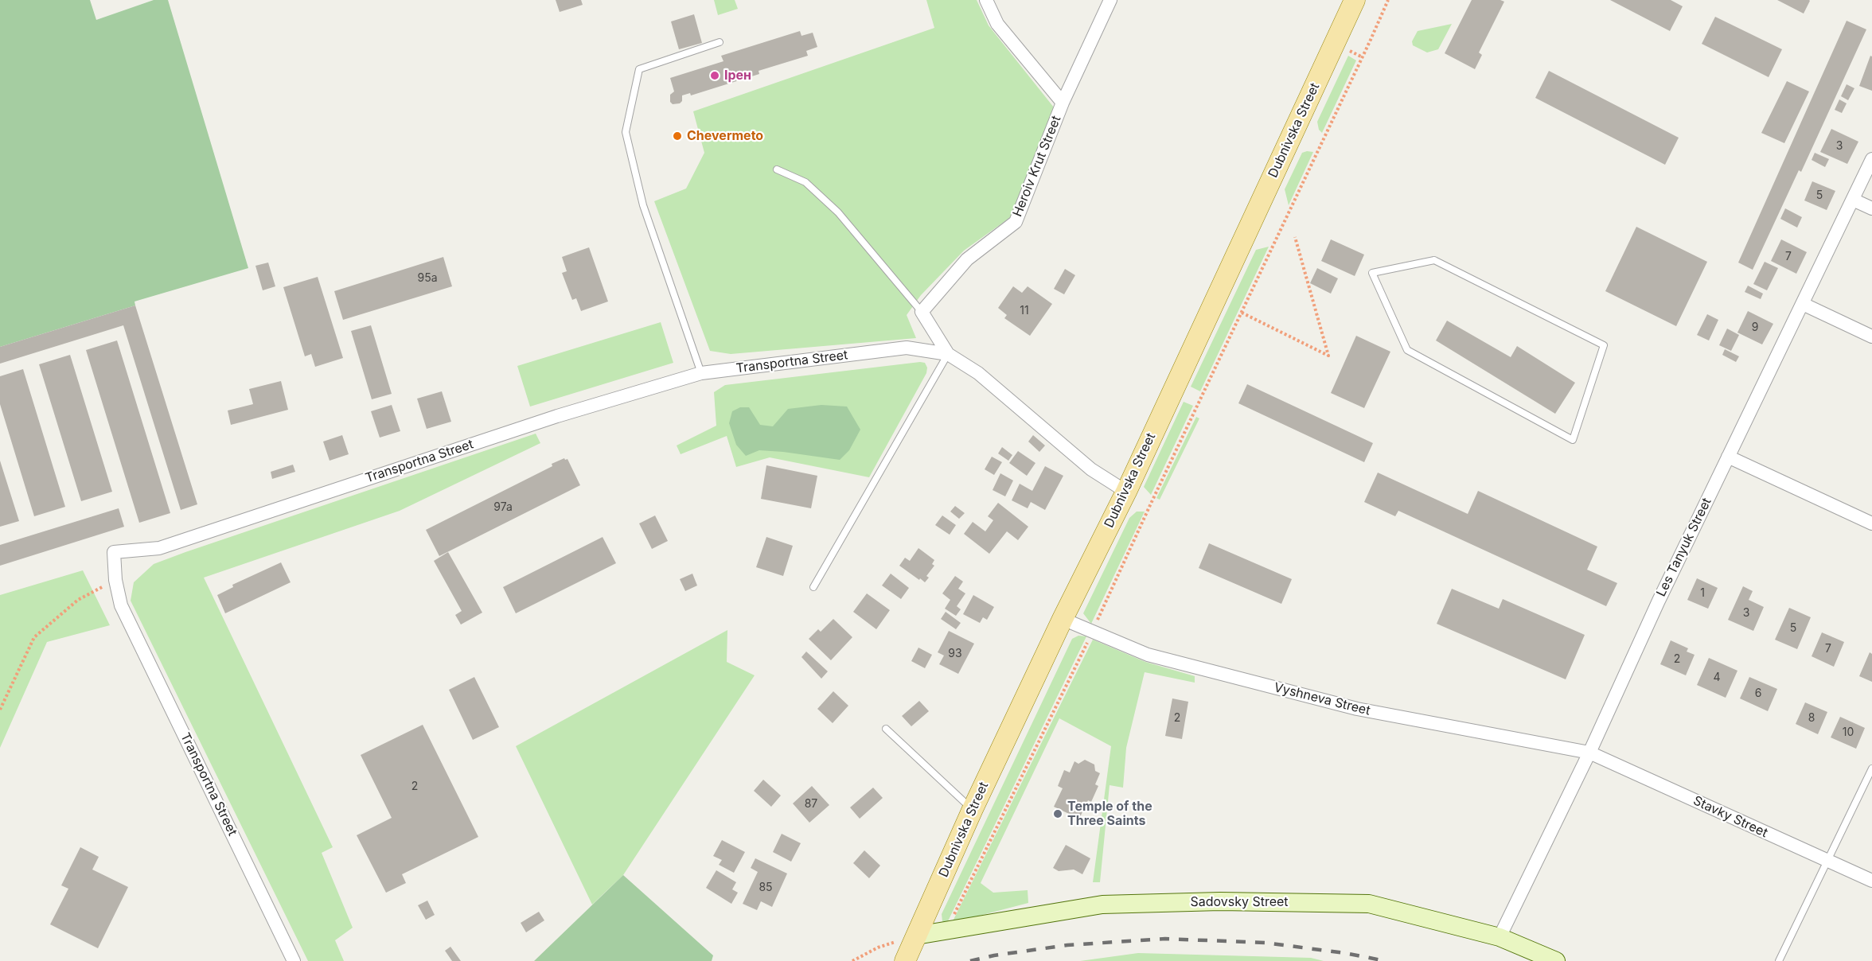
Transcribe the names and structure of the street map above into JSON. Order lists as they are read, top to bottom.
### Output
{
  "streets": {
    "main road": ["Dubnivska Street"],
    "street": [
      "Heroiv Krut Street",
      "Transportna Street",
      "Les Tanyuk Street",
      "Vyshneva Street",
      "Stavky Street",
      "Sadovsky Street"
    ]
  },
  "crossings": [
    ["Dubnivska Street", "Transportna Street"],
    ["Dubnivska Street", "Vyshneva Street"],
    ["Dubnivska Street", "Sadovsky Street"],
    ["Les Tanyuk Street", "Vyshneva Street"],
    ["Les Tanyuk Street", "Stavky Street"],
    ["Les Tanyuk Street", "Sadovsky Street"],
    ["Vyshneva Street", "Stavky Street"]
  ],
  "places": ["Ірен", "Chevermeto", "Temple of the Three Saints"],
  "house_numbers": [
    "3",
    "5",
    "7",
    "95а",
    "11",
    "9",
    "97а",
    "1",
    "3",
    "5",
    "7",
    "93",
    "2",
    "4",
    "6",
    "2",
    "8",
    "10",
    "2",
    "87",
    "85"
  ]
}
